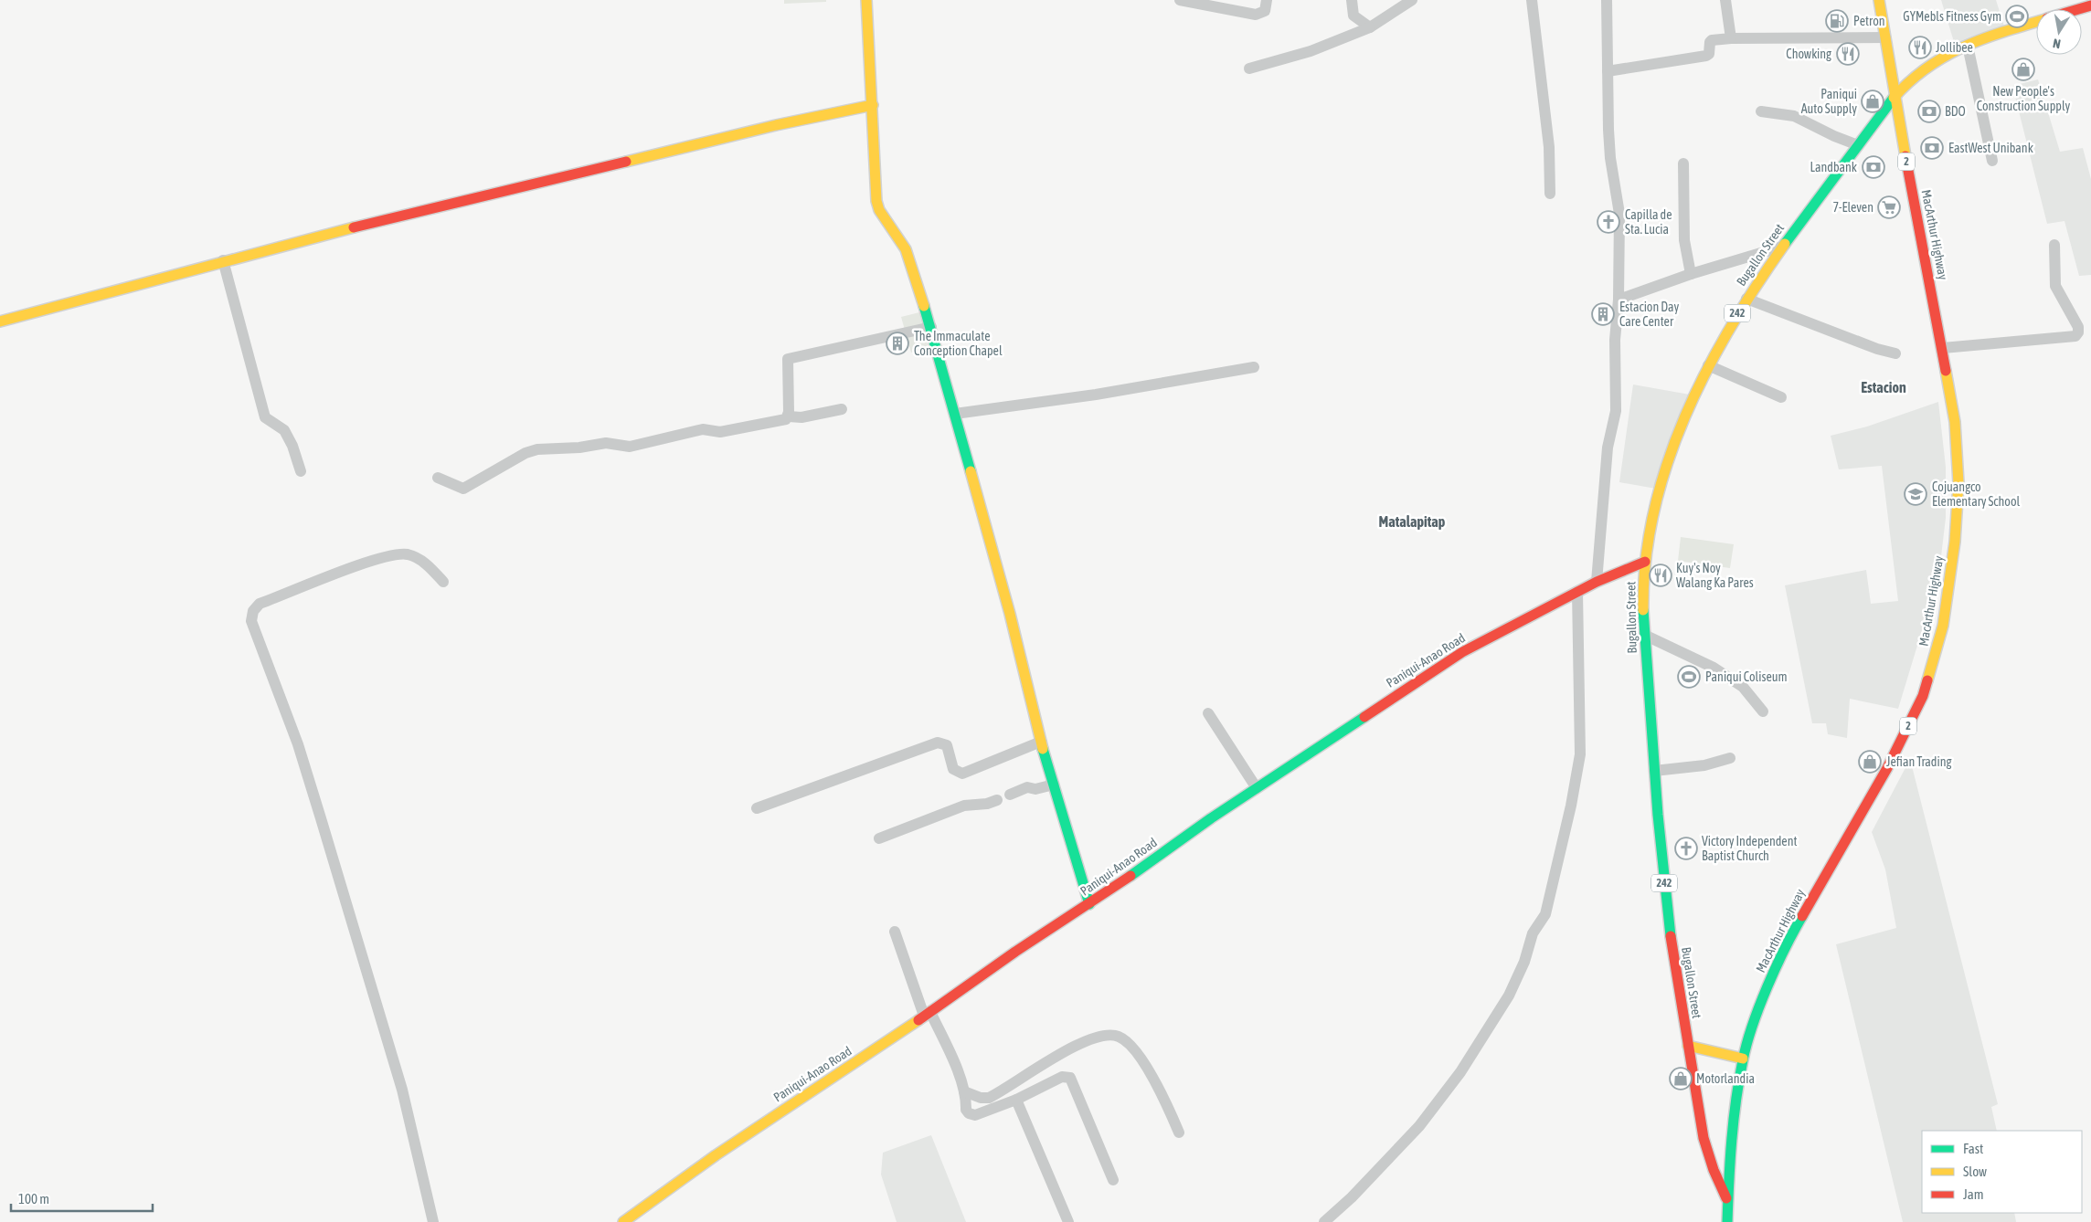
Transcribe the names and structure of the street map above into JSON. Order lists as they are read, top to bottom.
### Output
{
  "streets": {
    "main road": [
      "2",
      "MacArthur Highway",
      "Bugallon Street",
      "242",
      "Paniqui-Anao Road"
    ]
  },
  "crossings": [
    ["MacArthur Highway", "Bugallon Street"],
    ["MacArthur Highway", "242"],
    ["Bugallon Street", "242"],
    ["Bugallon Street", "Paniqui-Anao Road"]
  ],
  "districts": ["Estacion", "Matalapitap"],
  "places": {
    "sports": ["GYMebls Fitness Gym", "Paniqui Coliseum"],
    "fuel station": ["Petron"],
    "restaurant": ["Jollibee", "Chowking", "Kuy's Noy Walang Ka Pares"],
    "shop": [
      "New People's Construction Supply",
      "Paniqui Auto Supply",
      "Jefian Trading",
      "Motorlandia"
    ],
    "bank": ["BDO", "EastWest Unibank", "Landbank"],
    "supermarket": ["7-Eleven"],
    "church": ["Capilla de Sta. Lucia", "Victory Independent Baptist Church"],
    "building": ["Estacion Day Care Center", "The Immaculate Conception Chapel"],
    "school or university": ["Cojuangco Elementary School"]
  },
  "legend": ["Fast", "Slow", "Jam"],
  "scale_bar": "100 m",
  "north": "bottom"
}
